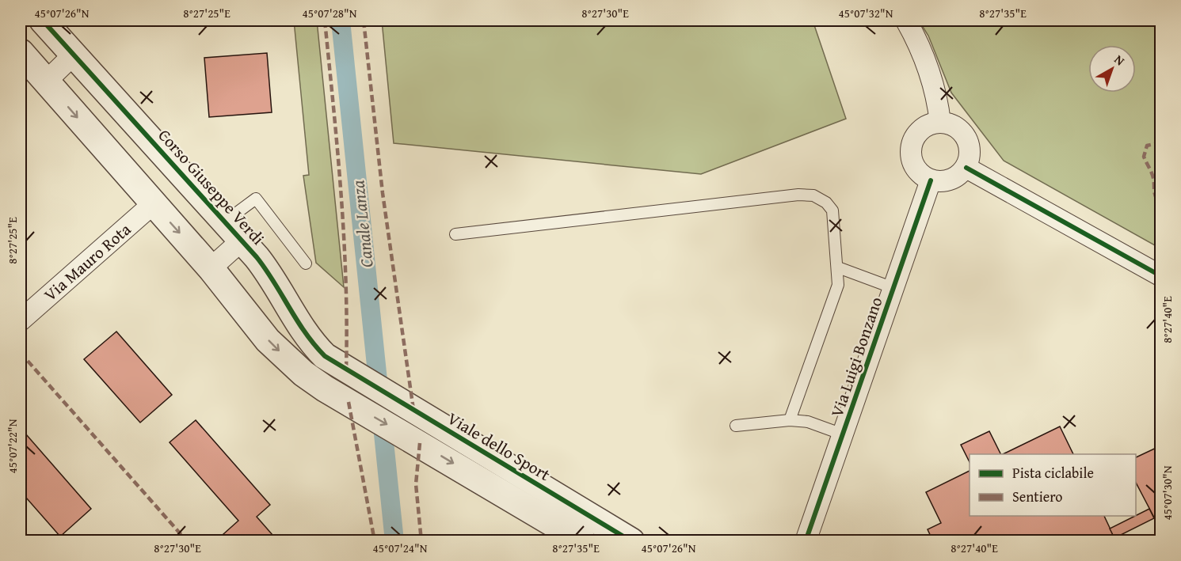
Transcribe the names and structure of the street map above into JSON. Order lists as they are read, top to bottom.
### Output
{
  "streets": {
    "street": [
      "Corso Giuseppe Verdi",
      "Via Mauro Rota",
      "Via Luigi Bonzano",
      "Viale dello Sport"
    ]
  },
  "crossings": [
    ["Corso Giuseppe Verdi", "Viale dello Sport"]
  ],
  "water": ["Canale Lanza"],
  "legend": ["Pista ciclabile", "Sentiero"],
  "north": "top right",
  "coordinates": [
    "45°07'26\"N",
    "8°27'25\"E",
    "45°07'28\"N",
    "8°27'30\"E",
    "45°07'32\"N",
    "8°27'35\"E",
    "8°27'40\"E",
    "45°07'22\"N",
    "45°07'30\"N",
    "45°07'24\"N"
  ]
}
